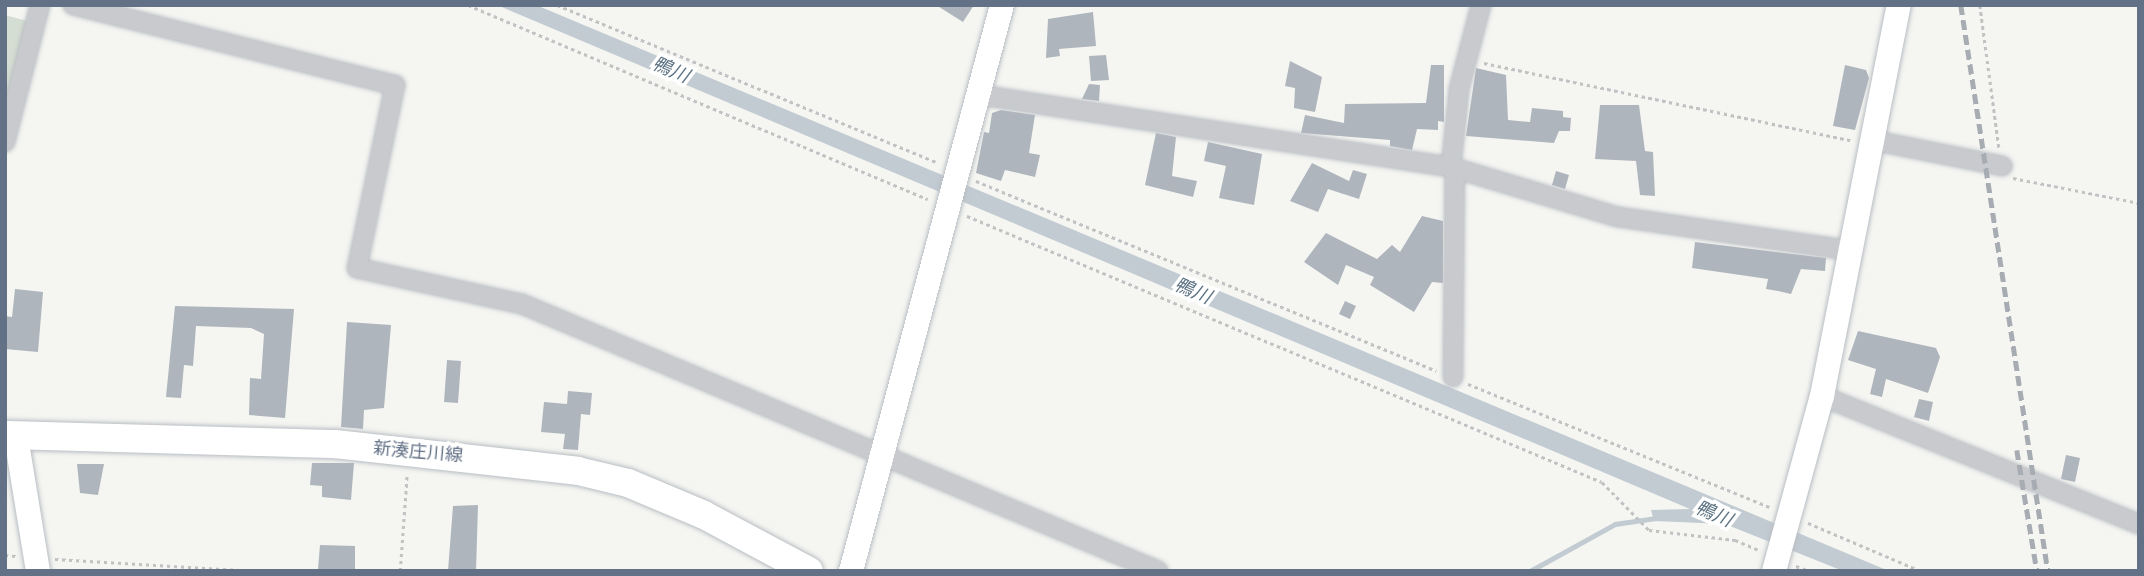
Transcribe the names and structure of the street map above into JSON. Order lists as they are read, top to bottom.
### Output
{
  "streets": {
    "main road": ["新湊庄川線"]
  },
  "water": ["鴨川"]
}
